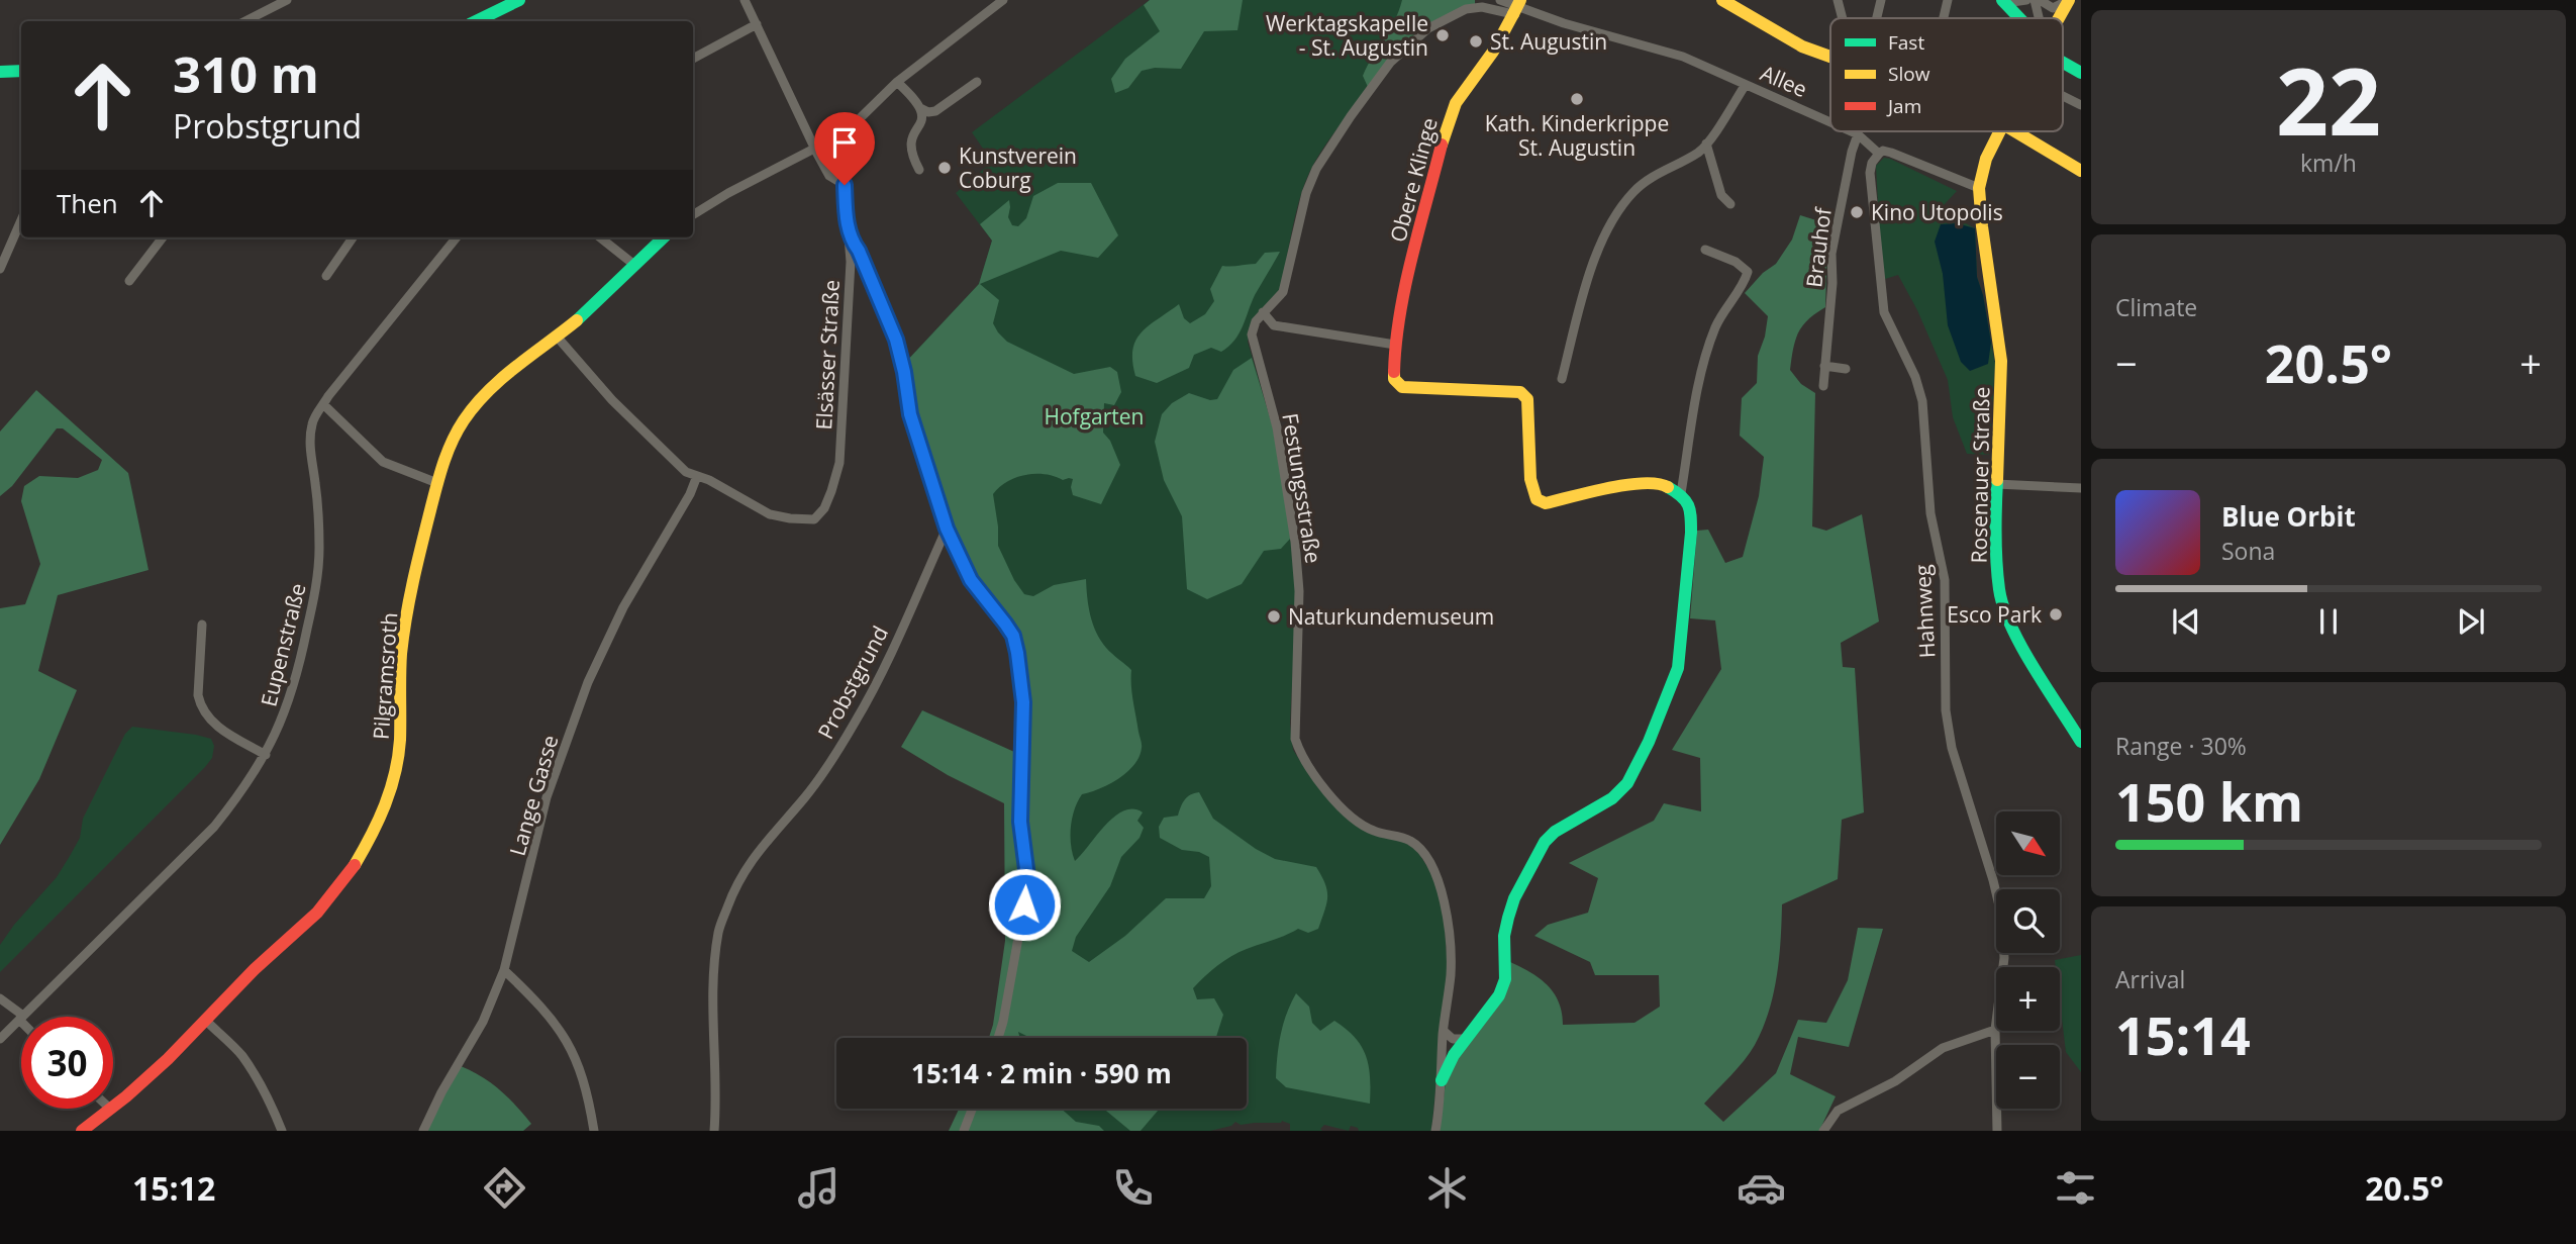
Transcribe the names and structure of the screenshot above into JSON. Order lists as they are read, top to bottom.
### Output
{
  "streets": {
    "street": [
      "Allee",
      "Obere Klinge",
      "Brauhof",
      "Elsässer Straße",
      "Rosenauer Straße",
      "Festungsstraße",
      "Hahnweg",
      "Eupenstraße",
      "Pilgramsroth",
      "Probstgrund",
      "Lange Gasse"
    ]
  },
  "crossings": [
    ["Allee", "Brauhof"],
    ["Allee", "Rosenauer Straße"],
    ["Allee", "Hahnweg"],
    ["Obere Klinge", "Festungsstraße"],
    ["Elsässer Straße", "Lange Gasse"]
  ],
  "parks": ["Hofgarten"],
  "places": [
    "Werktagskapelle - St. Augustin",
    "St. Augustin",
    "Kath. Kinderkrippe St. Augustin",
    "Kunstverein Coburg",
    "Kino Utopolis",
    "Esco Park",
    "Naturkundemuseum"
  ],
  "legend": ["Fast", "Slow", "Jam"],
  "north": "bottom right",
  "page": {
    "tile": [
      ["22", "km/h"],
      "Climate",
      ["Range · 30%", "150 km"],
      ["Arrival", "15:14"]
    ],
    "turn": ["310 m", "Probstgrund"],
    "then": "Then",
    "heat": ["−", "20.5°", "+"],
    "song": ["Blue Orbit", "Sona"],
    "map_buttons": ["+", "−"],
    "limit": "30",
    "trip": "15:14 · 2 min · 590 m",
    "tabs": ["15:12", "20.5°"]
  }
}
